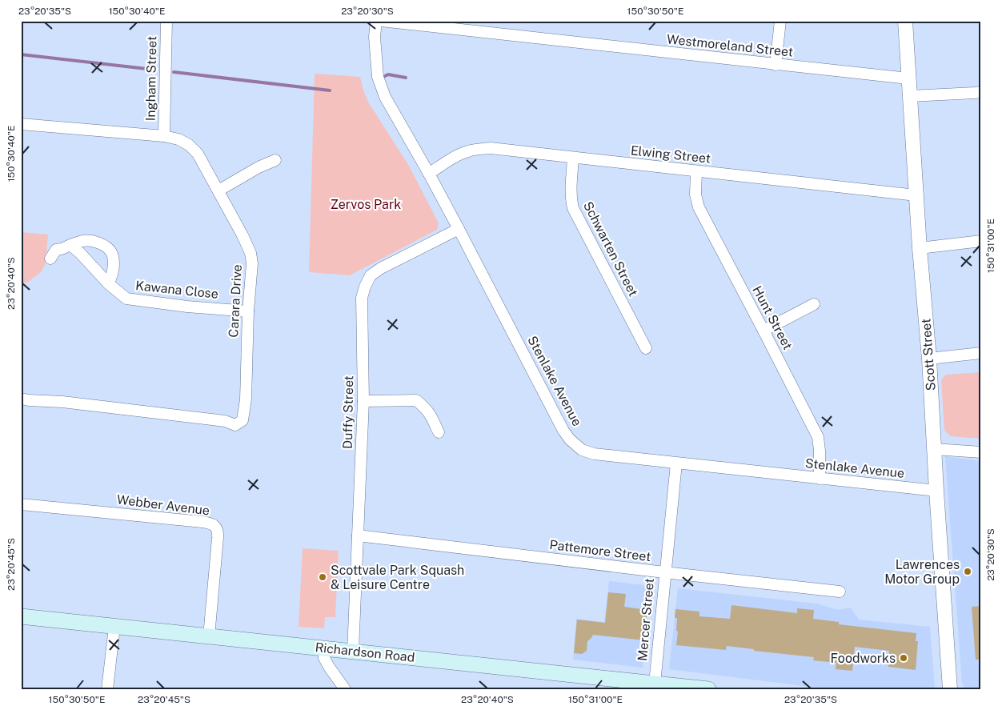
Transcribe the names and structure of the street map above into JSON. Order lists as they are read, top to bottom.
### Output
{
  "streets": {
    "main road": ["Richardson Road"],
    "street": [
      "Westmoreland Street",
      "Ingham Street",
      "Elwing Street",
      "Schwarten Street",
      "Kawana Close",
      "Carara Drive",
      "Hunt Street",
      "Scott Street",
      "Stenlake Avenue",
      "Duffy Street",
      "Webber Avenue",
      "Pattemore Street",
      "Mercer Street"
    ]
  },
  "crossings": [
    ["Westmoreland Street", "Scott Street"],
    ["Ingham Street", "Carara Drive"],
    ["Elwing Street", "Schwarten Street"],
    ["Elwing Street", "Hunt Street"],
    ["Elwing Street", "Scott Street"],
    ["Elwing Street", "Stenlake Avenue"],
    ["Kawana Close", "Carara Drive"],
    ["Hunt Street", "Stenlake Avenue"],
    ["Scott Street", "Stenlake Avenue"],
    ["Stenlake Avenue", "Duffy Street"],
    ["Stenlake Avenue", "Mercer Street"],
    ["Duffy Street", "Pattemore Street"],
    ["Duffy Street", "Richardson Road"],
    ["Webber Avenue", "Richardson Road"],
    ["Pattemore Street", "Mercer Street"],
    ["Mercer Street", "Richardson Road"]
  ],
  "parks": ["Zervos Park"],
  "places": ["Lawrences Motor Group", "Scottvale Park Squash & Leisure Centre", "Foodworks"],
  "coordinates": [
    "23°20'35\"S",
    "150°30'40\"E",
    "23°20'30\"S",
    "150°30'50\"E",
    "150°31'00\"E",
    "23°20'40\"S",
    "23°20'45\"S"
  ]
}
